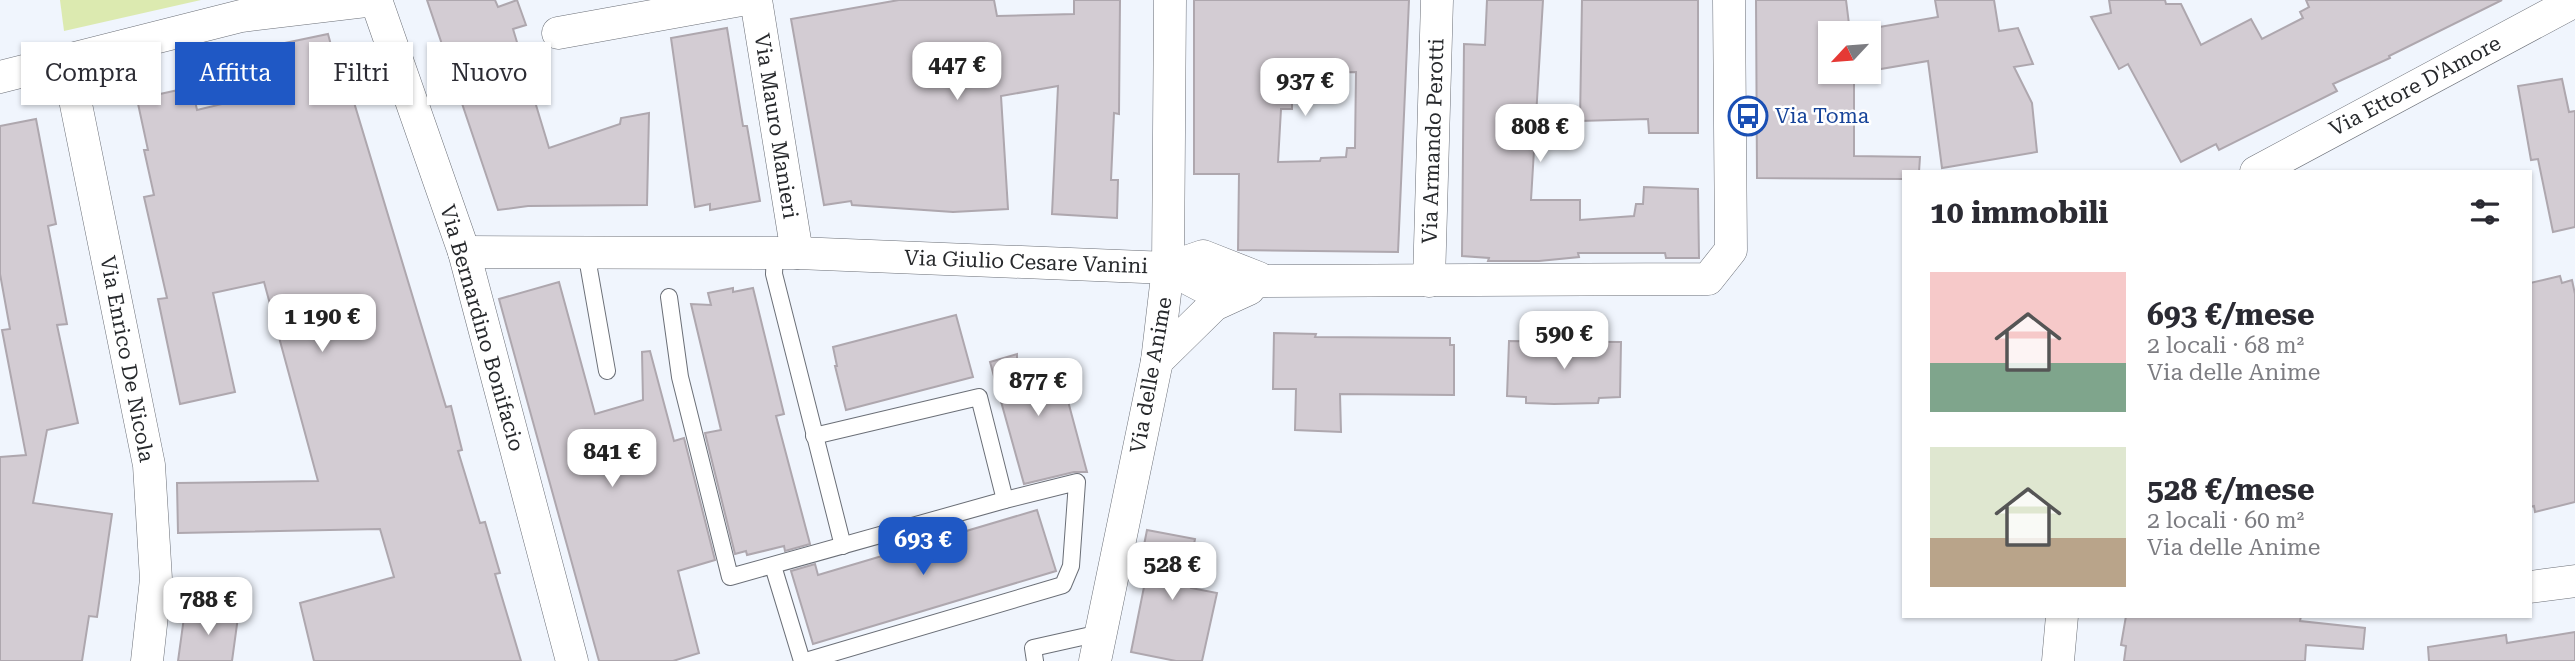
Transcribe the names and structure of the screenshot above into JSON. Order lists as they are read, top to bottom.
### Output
{
  "streets": {
    "street": [
      "Via Ettore D'Amore",
      "Via Mauro Manieri",
      "Via Armando Perotti",
      "Via Giulio Cesare Vanini",
      "Via Bernardino Bonifacio",
      "Via Enrico De Nicola",
      "Via delle Anime"
    ]
  },
  "crossings": [
    ["Via Mauro Manieri", "Via Giulio Cesare Vanini"],
    ["Via Armando Perotti", "Via Giulio Cesare Vanini"],
    ["Via Giulio Cesare Vanini", "Via Bernardino Bonifacio"],
    ["Via Giulio Cesare Vanini", "Via delle Anime"]
  ],
  "places": {
    "bus stop": ["Via Toma"]
  },
  "north": "bottom left",
  "page": {
    "price": [
      "447 €",
      "937 €",
      "808 €",
      "1 190 €",
      "590 €",
      "877 €",
      "841 €",
      "693 €",
      "528 €",
      "788 €"
    ],
    "chip": [
      "Compra",
      "Affitta",
      "Filtri",
      "Nuovo"
    ],
    "heading": "10 immobili",
    "list": [
      {
        "name": "693 €/mese",
        "note": "2 locali · 68 m² · Via delle Anime"
      },
      {
        "name": "528 €/mese",
        "note": "2 locali · 60 m² · Via delle Anime"
      }
    ]
  }
}
